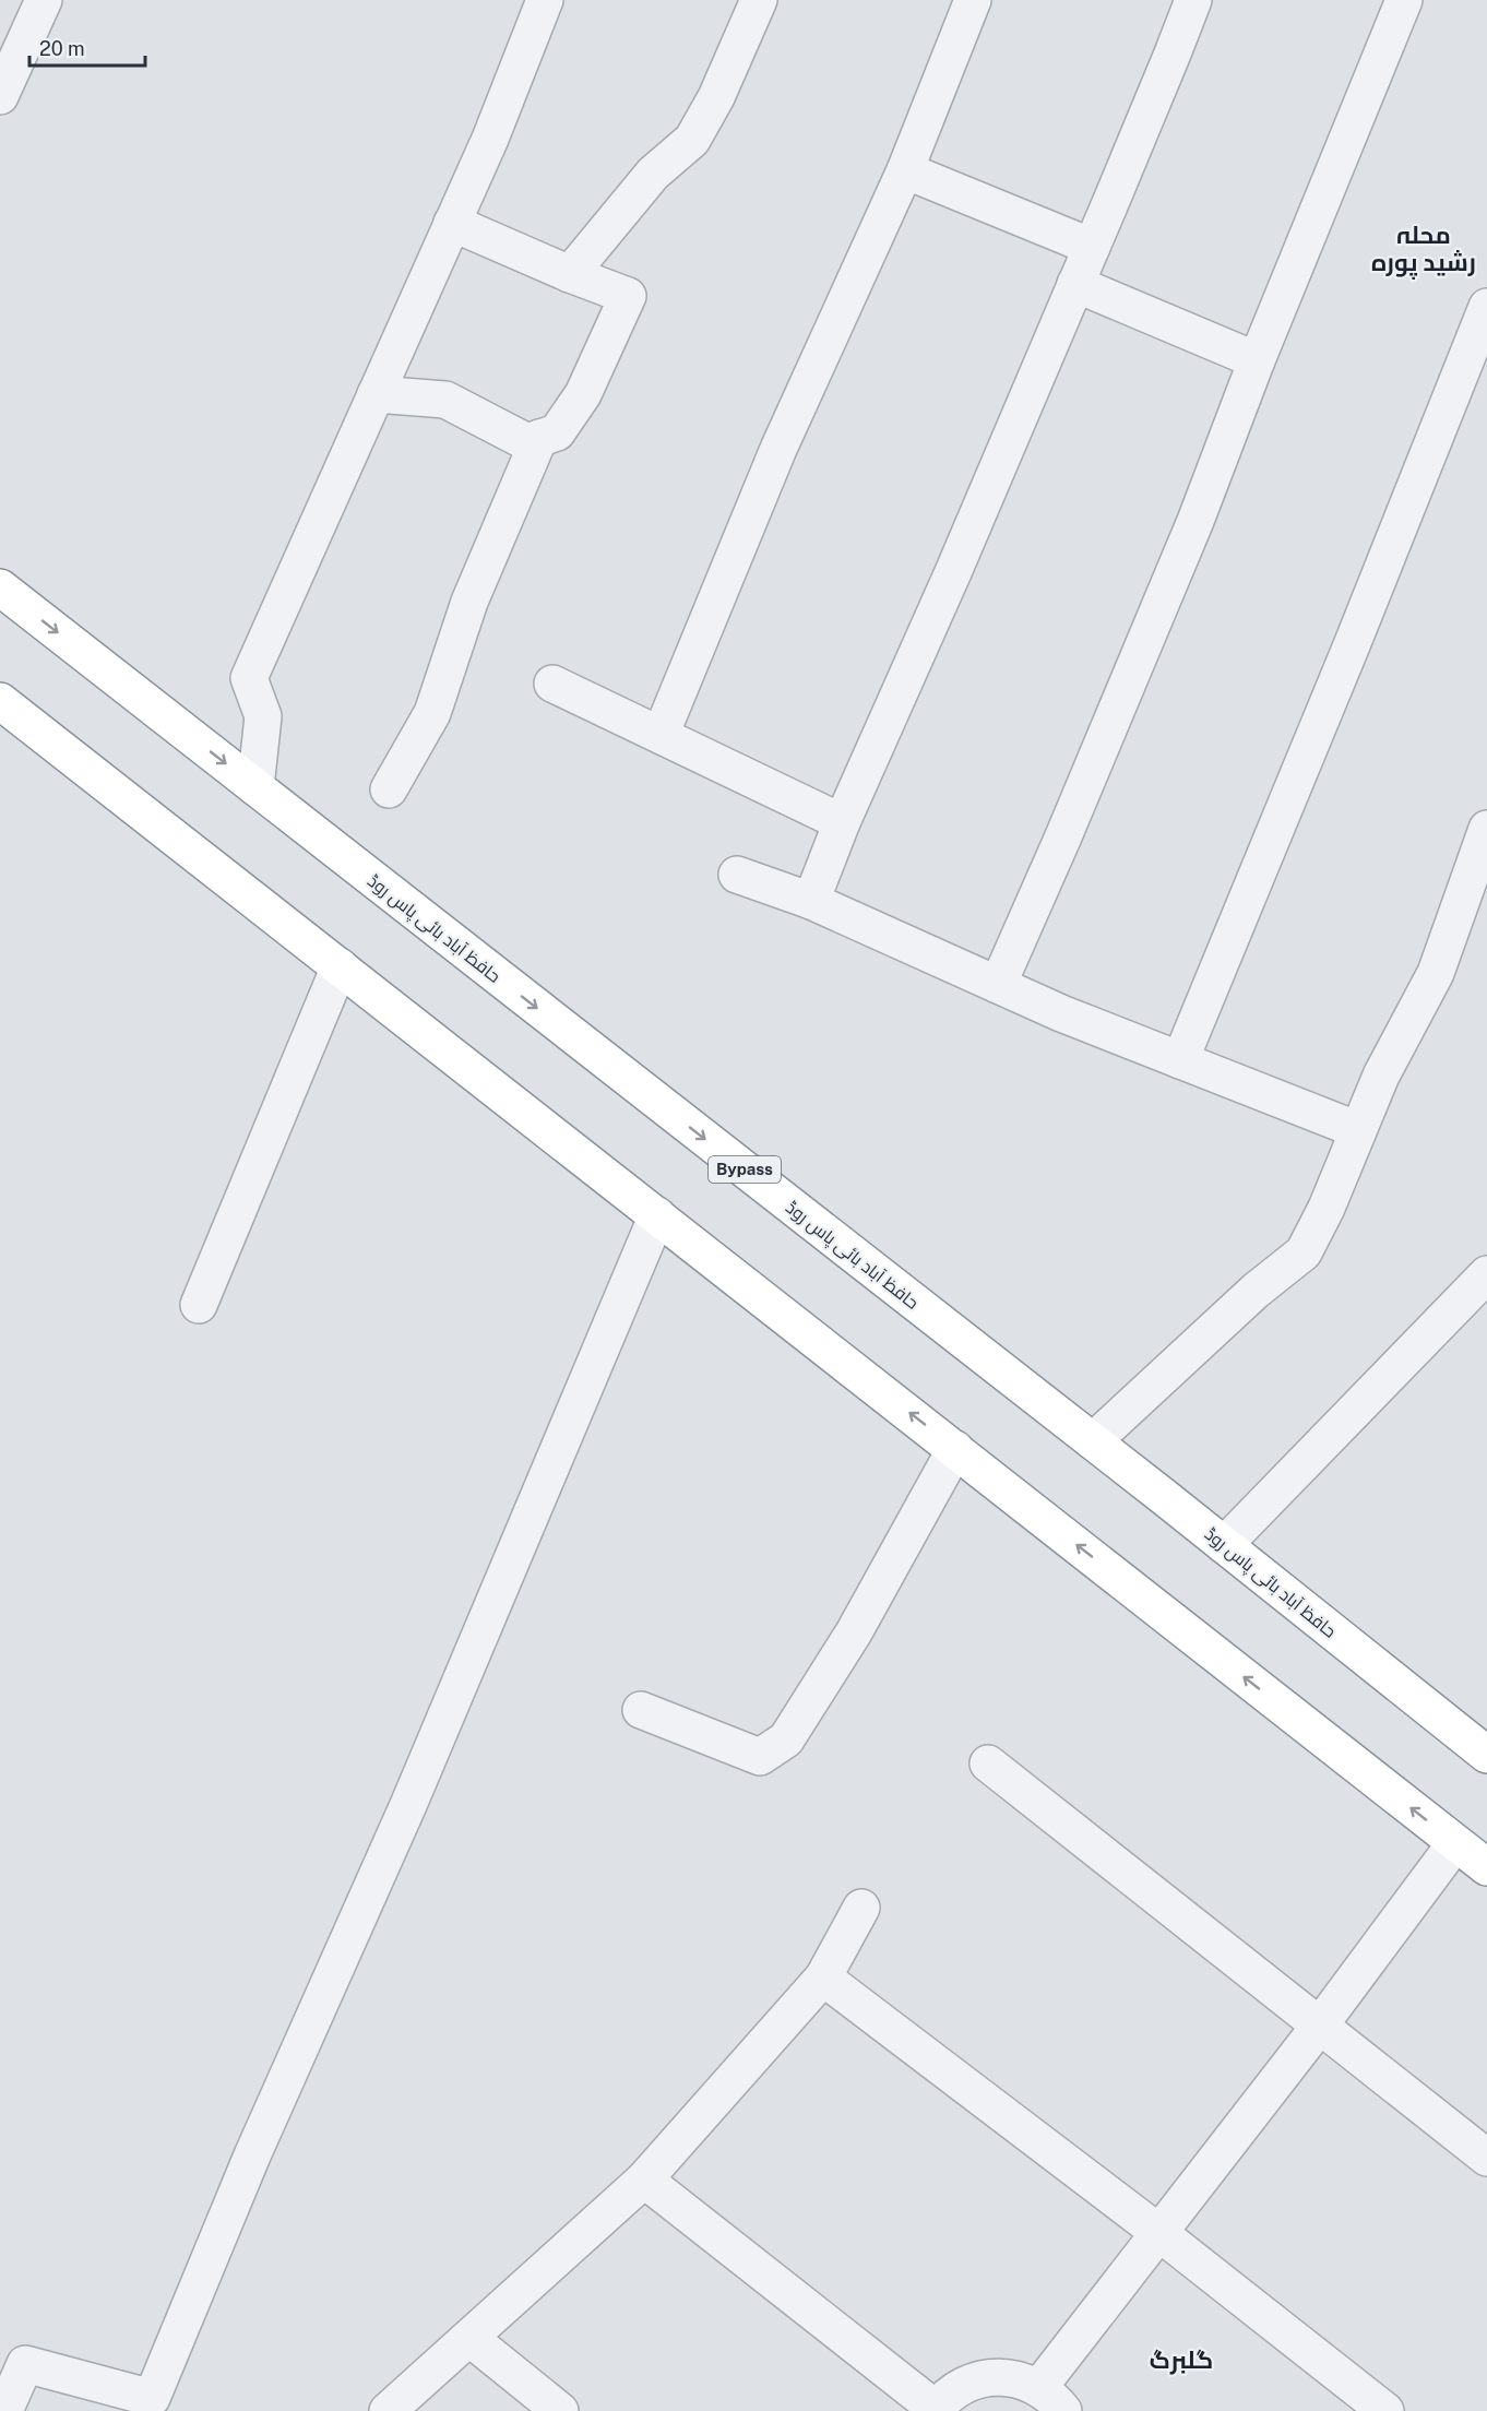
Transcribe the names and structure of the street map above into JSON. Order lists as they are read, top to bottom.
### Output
{
  "streets": {
    "highway": ["حافظ آباد بائی پاس روڈ", "Bypass"]
  },
  "districts": ["محلہ رشید پورہ", "گلبرگ"],
  "scale_bar": "20 m"
}
